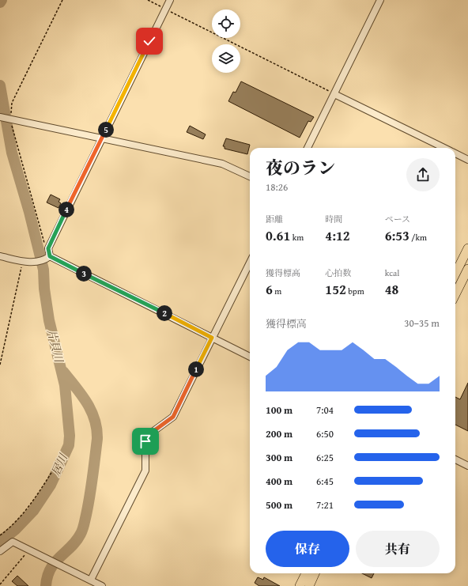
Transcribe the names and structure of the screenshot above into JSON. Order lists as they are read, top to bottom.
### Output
{
  "water": ["片貝川", "居川"],
  "page": {
    "pins": [
      "5",
      "4",
      "3",
      "2",
      "1"
    ],
    "heading": ["夜のラン", "18:26"],
    "stats": [
      ["距離", "0.61 km"],
      ["時間", "4:12"],
      ["ペース", "6:53 /km"],
      ["獲得標高", "6 m"],
      ["心拍数", "152 bpm"],
      ["kcal", "48"]
    ],
    "chart": ["獲得標高", "30–35 m"],
    "list": [
      {
        "name": "100 m",
        "note": "7:04"
      },
      {
        "name": "200 m",
        "note": "6:50"
      },
      {
        "name": "300 m",
        "note": "6:25"
      },
      {
        "name": "400 m",
        "note": "6:45"
      },
      {
        "name": "500 m",
        "note": "7:21"
      }
    ],
    "buttons": ["保存", "共有"]
  }
}
